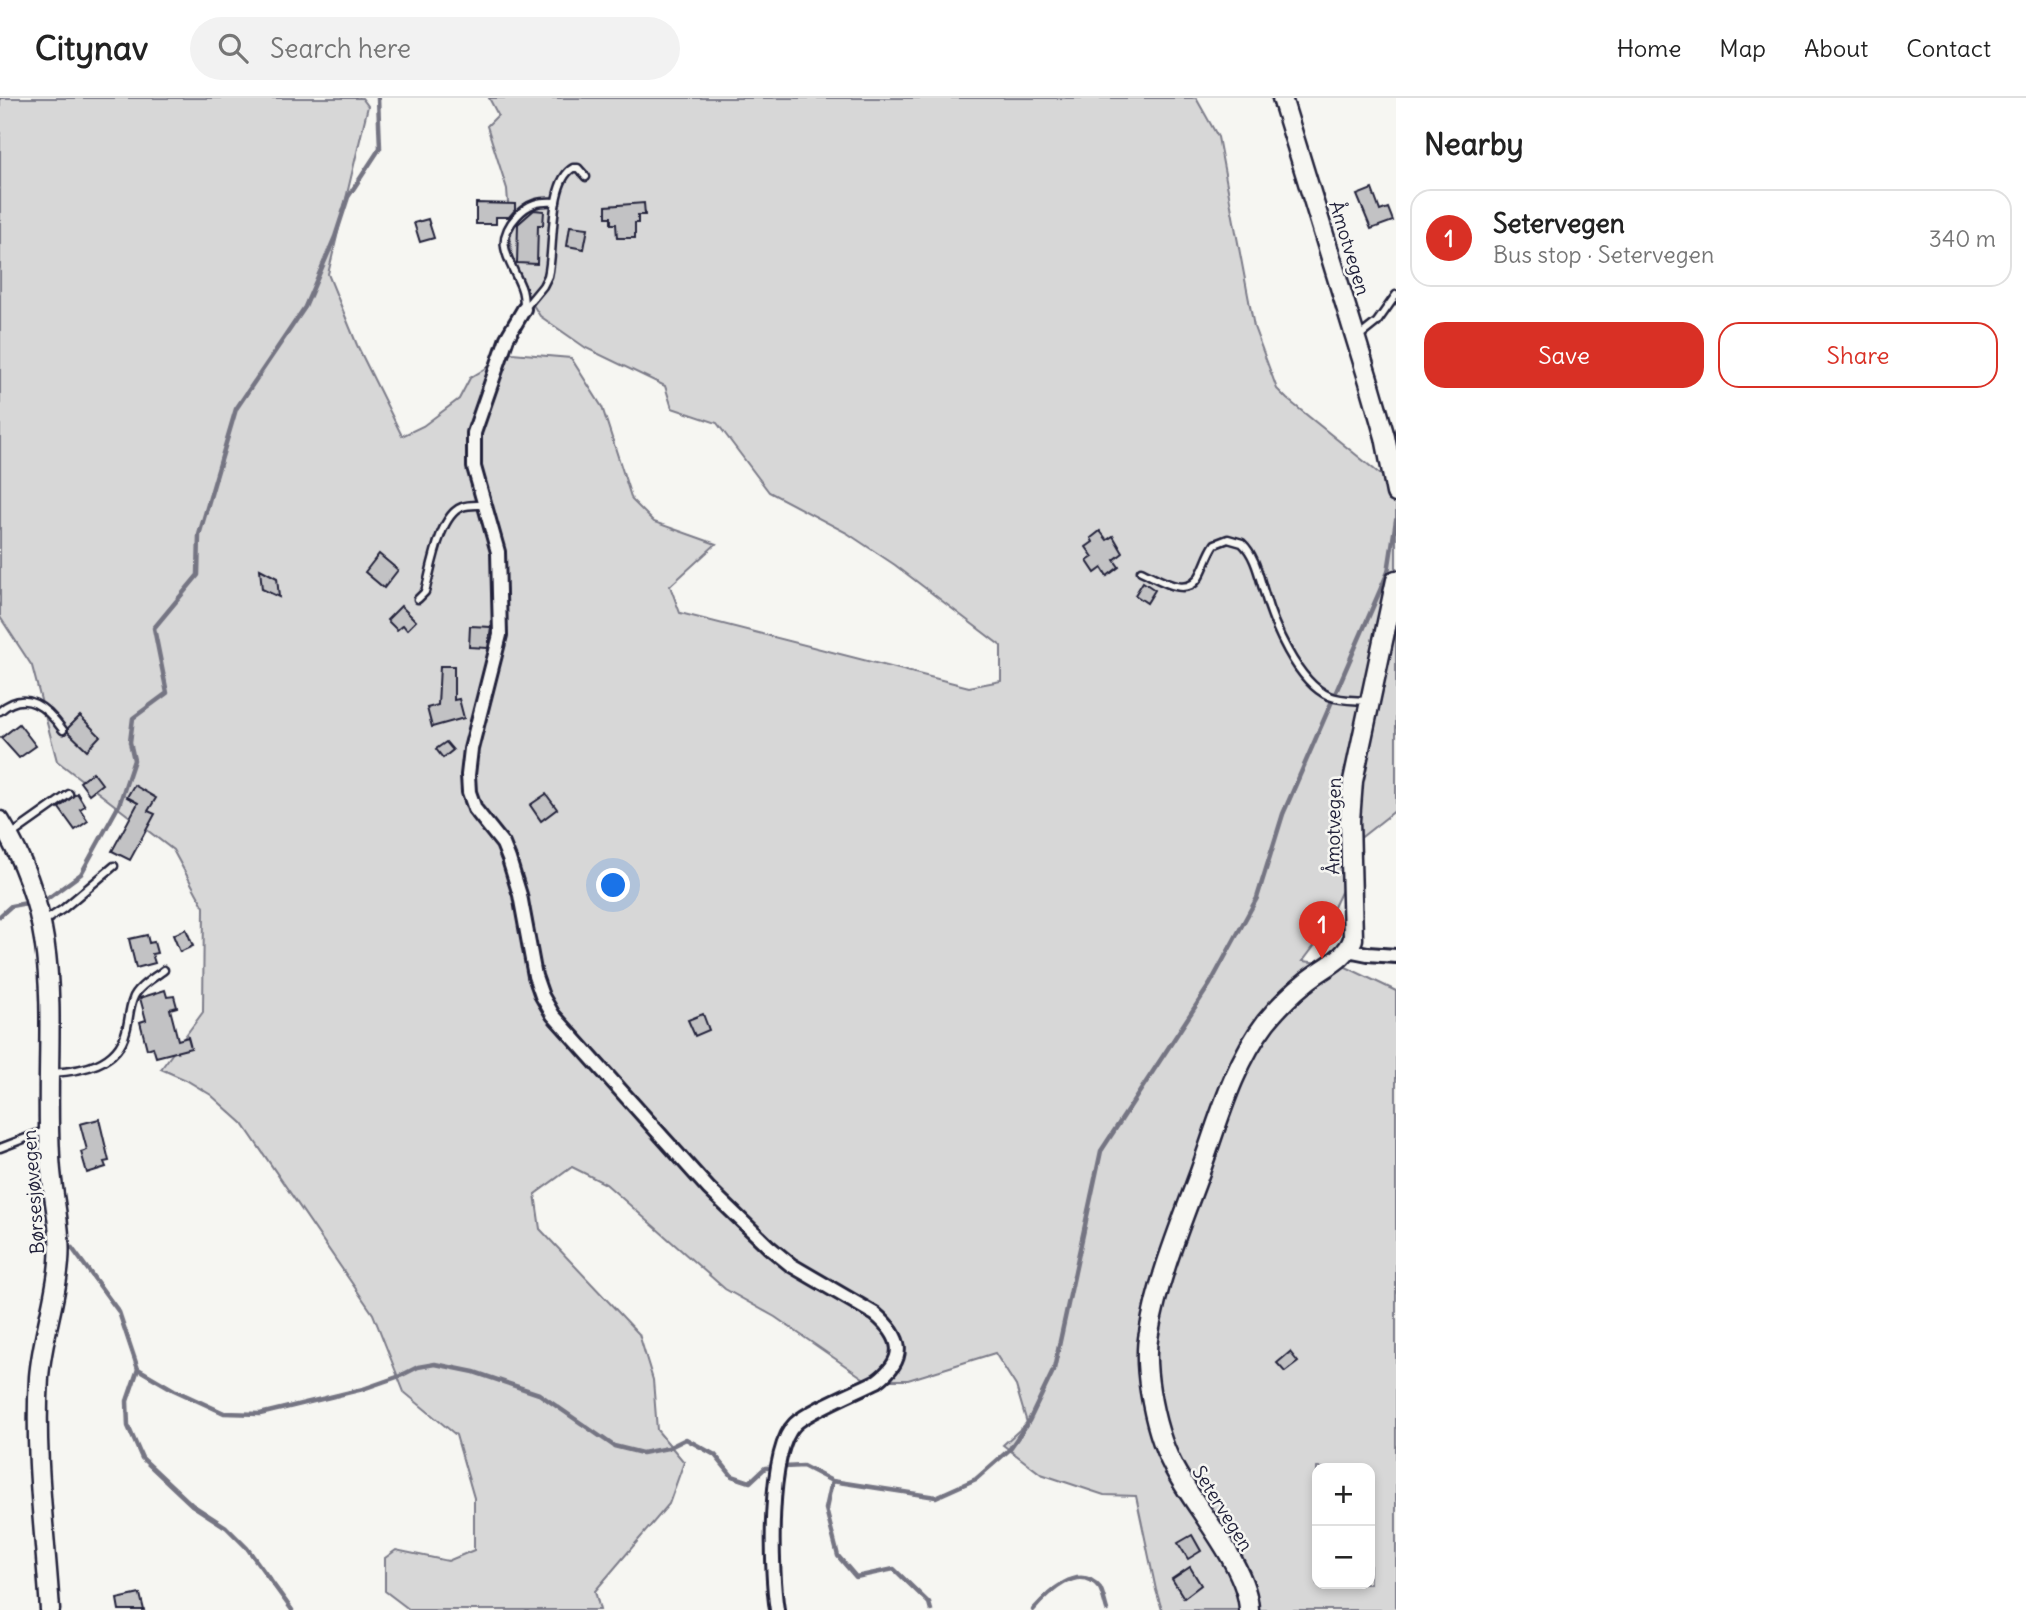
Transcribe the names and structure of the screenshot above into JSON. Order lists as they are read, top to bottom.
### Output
{
  "streets": {
    "main road": ["Åmotvegen", "Børsesjøvegen", "Setervegen"]
  },
  "crossings": [
    ["Åmotvegen", "Setervegen"]
  ],
  "page": {
    "header": "Citynav",
    "search": "Search here",
    "nav": [
      "Home",
      "Map",
      "About",
      "Contact"
    ],
    "heading": "Nearby",
    "list": [
      {
        "mark": "1",
        "name": "Setervegen",
        "note": "Bus stop · Setervegen",
        "value": "340 m"
      }
    ],
    "buttons": ["Save", "Share"],
    "pins": "1",
    "map_buttons": ["+", "−"]
  }
}
